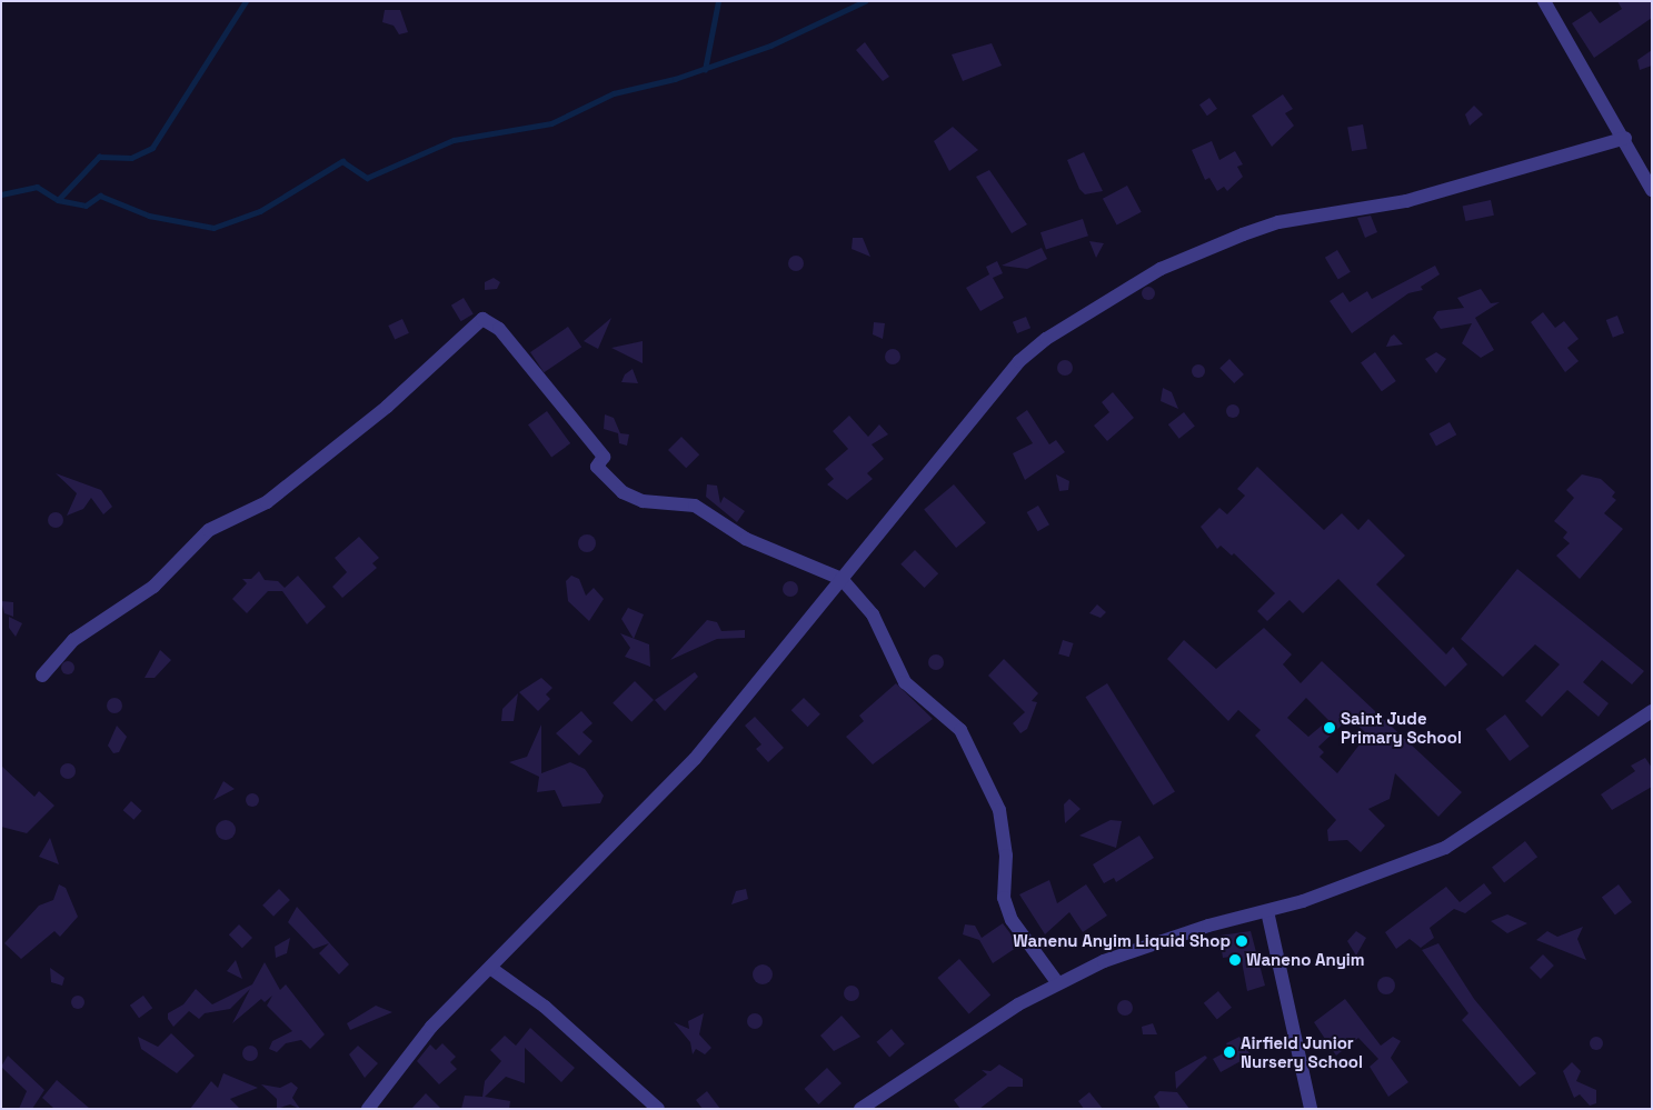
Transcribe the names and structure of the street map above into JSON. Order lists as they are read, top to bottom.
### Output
{
  "places": [
    "Saint Jude Primary School",
    "Wanenu Anyim Liquid Shop",
    "Waneno Anyim",
    "Airfield Junior Nursery School"
  ]
}
